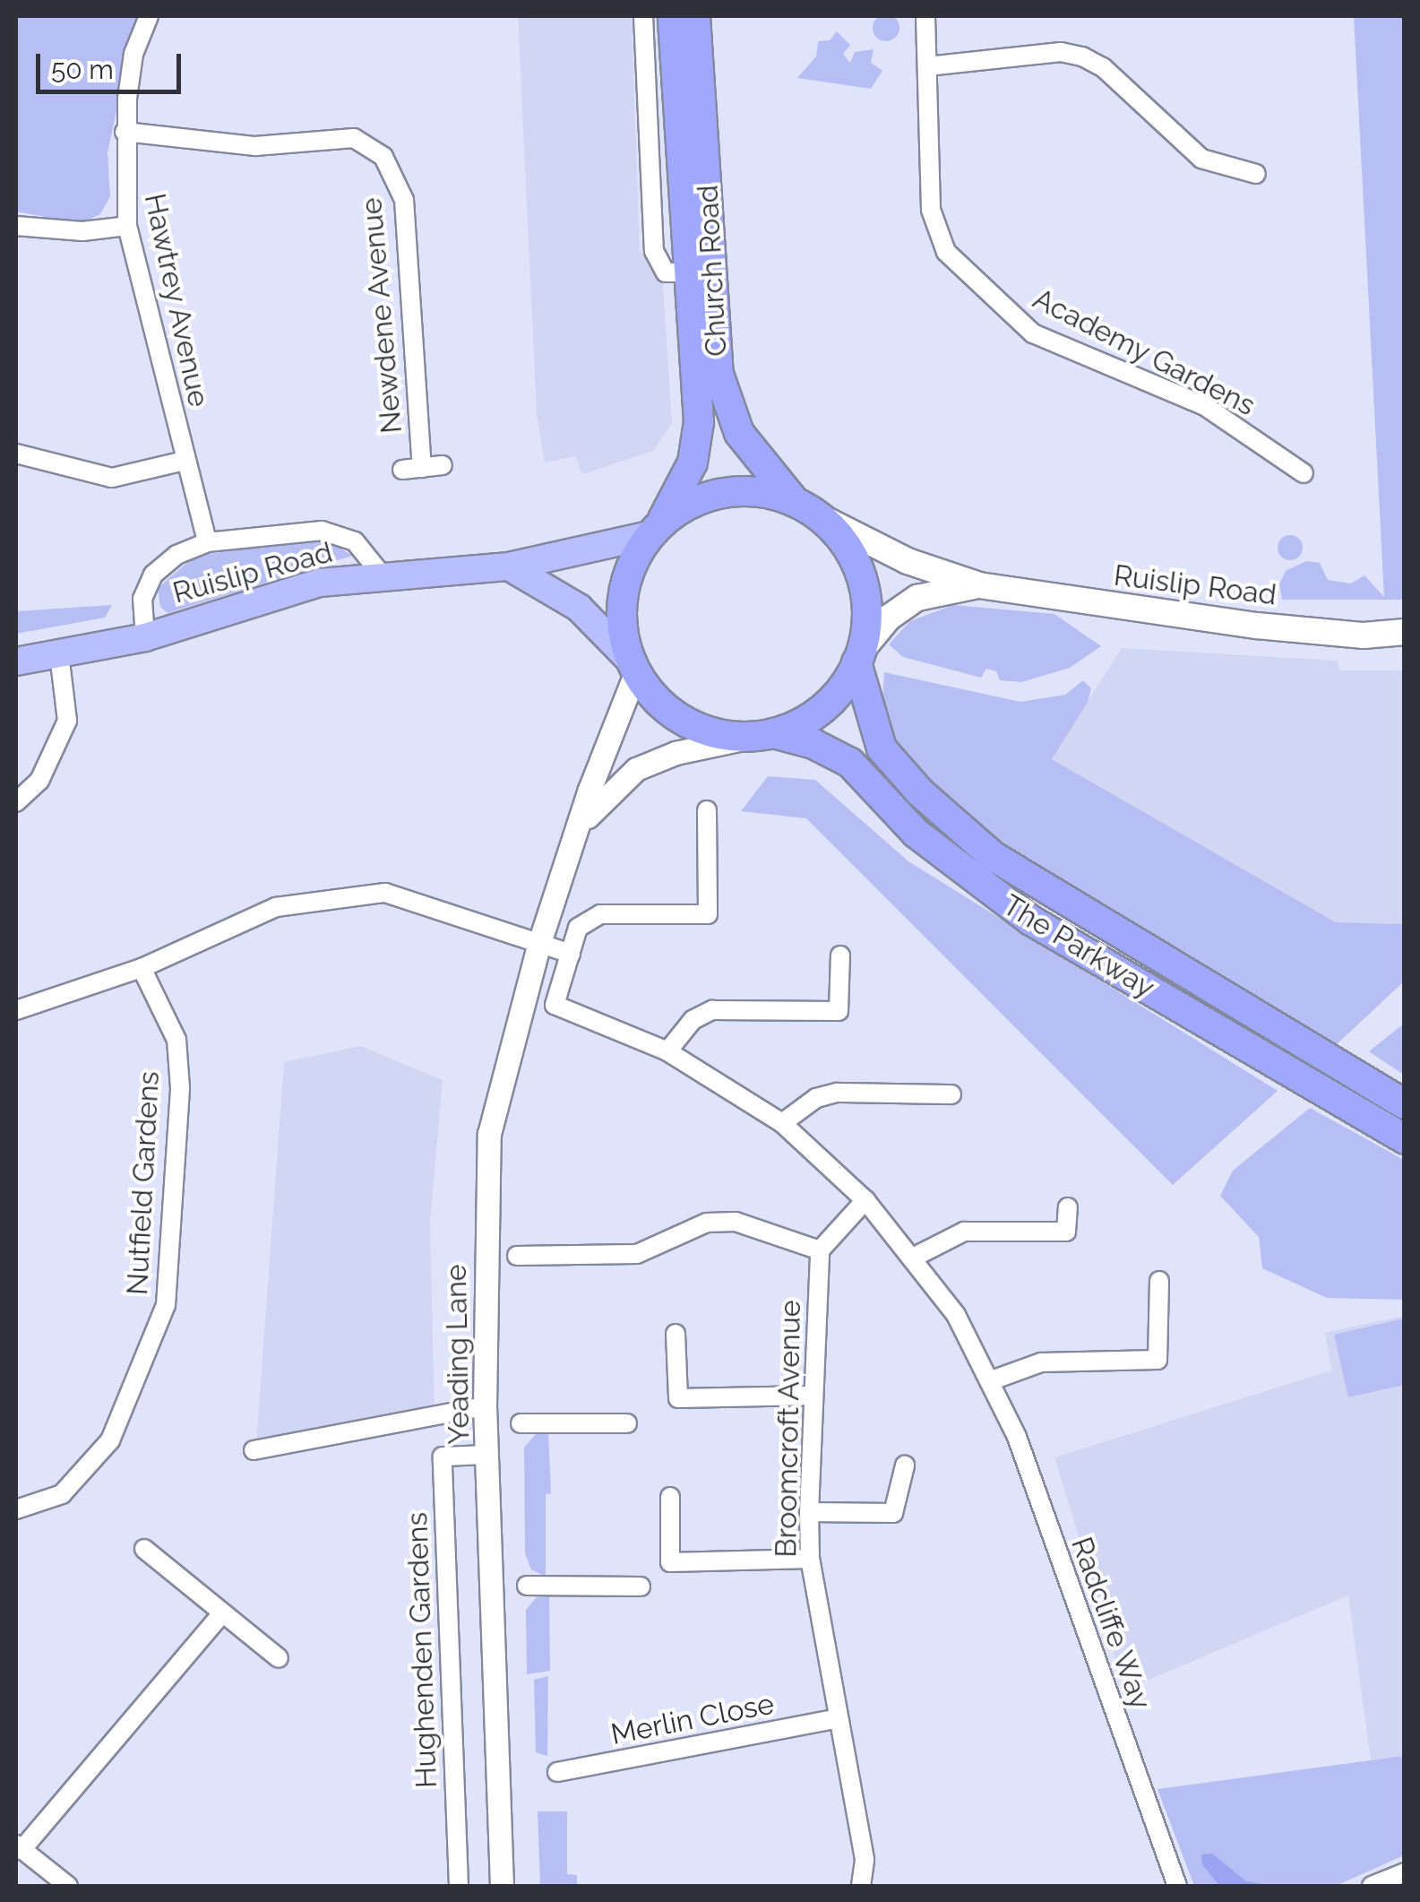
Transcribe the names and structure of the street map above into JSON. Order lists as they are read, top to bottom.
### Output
{
  "streets": {
    "highway": ["Church Road", "The Parkway"],
    "main road": ["Ruislip Road"],
    "street": [
      "Hawtrey Avenue",
      "Newdene Avenue",
      "Academy Gardens",
      "Nutfield Gardens",
      "Yeading Lane",
      "Broomcroft Avenue",
      "Radcliffe Way",
      "Hughenden Gardens",
      "Merlin Close"
    ]
  },
  "crossings": [
    ["Church Road", "Ruislip Road"],
    ["Church Road", "The Parkway"],
    ["Church Road", "Yeading Lane"],
    ["Hawtrey Avenue", "Newdene Avenue"],
    ["Ruislip Road", "The Parkway"],
    ["Ruislip Road", "Yeading Lane"],
    ["The Parkway", "Yeading Lane"],
    ["Yeading Lane", "Hughenden Gardens"],
    ["Broomcroft Avenue", "Merlin Close"]
  ],
  "scale_bar": "50 m"
}
